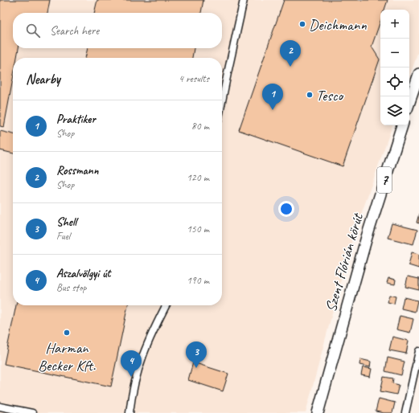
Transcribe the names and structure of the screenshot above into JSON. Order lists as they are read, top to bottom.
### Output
{
  "streets": {
    "main road": ["7", "Szent Flórián körút"]
  },
  "places": ["Deichmann", "Tesco", "Harman Becker Kft."],
  "page": {
    "map_buttons": ["+", "−"],
    "search": "Search here",
    "pins": [
      "2",
      "1",
      "3",
      "4"
    ],
    "heading": ["Nearby", "4 results"],
    "list": [
      {
        "mark": "1",
        "name": "Praktiker",
        "note": "Shop",
        "value": "80 m"
      },
      {
        "mark": "2",
        "name": "Rossmann",
        "note": "Shop",
        "value": "120 m"
      },
      {
        "mark": "3",
        "name": "Shell",
        "note": "Fuel",
        "value": "150 m"
      },
      {
        "mark": "4",
        "name": "Aszalvölgyi út",
        "note": "Bus stop",
        "value": "190 m"
      }
    ]
  }
}
